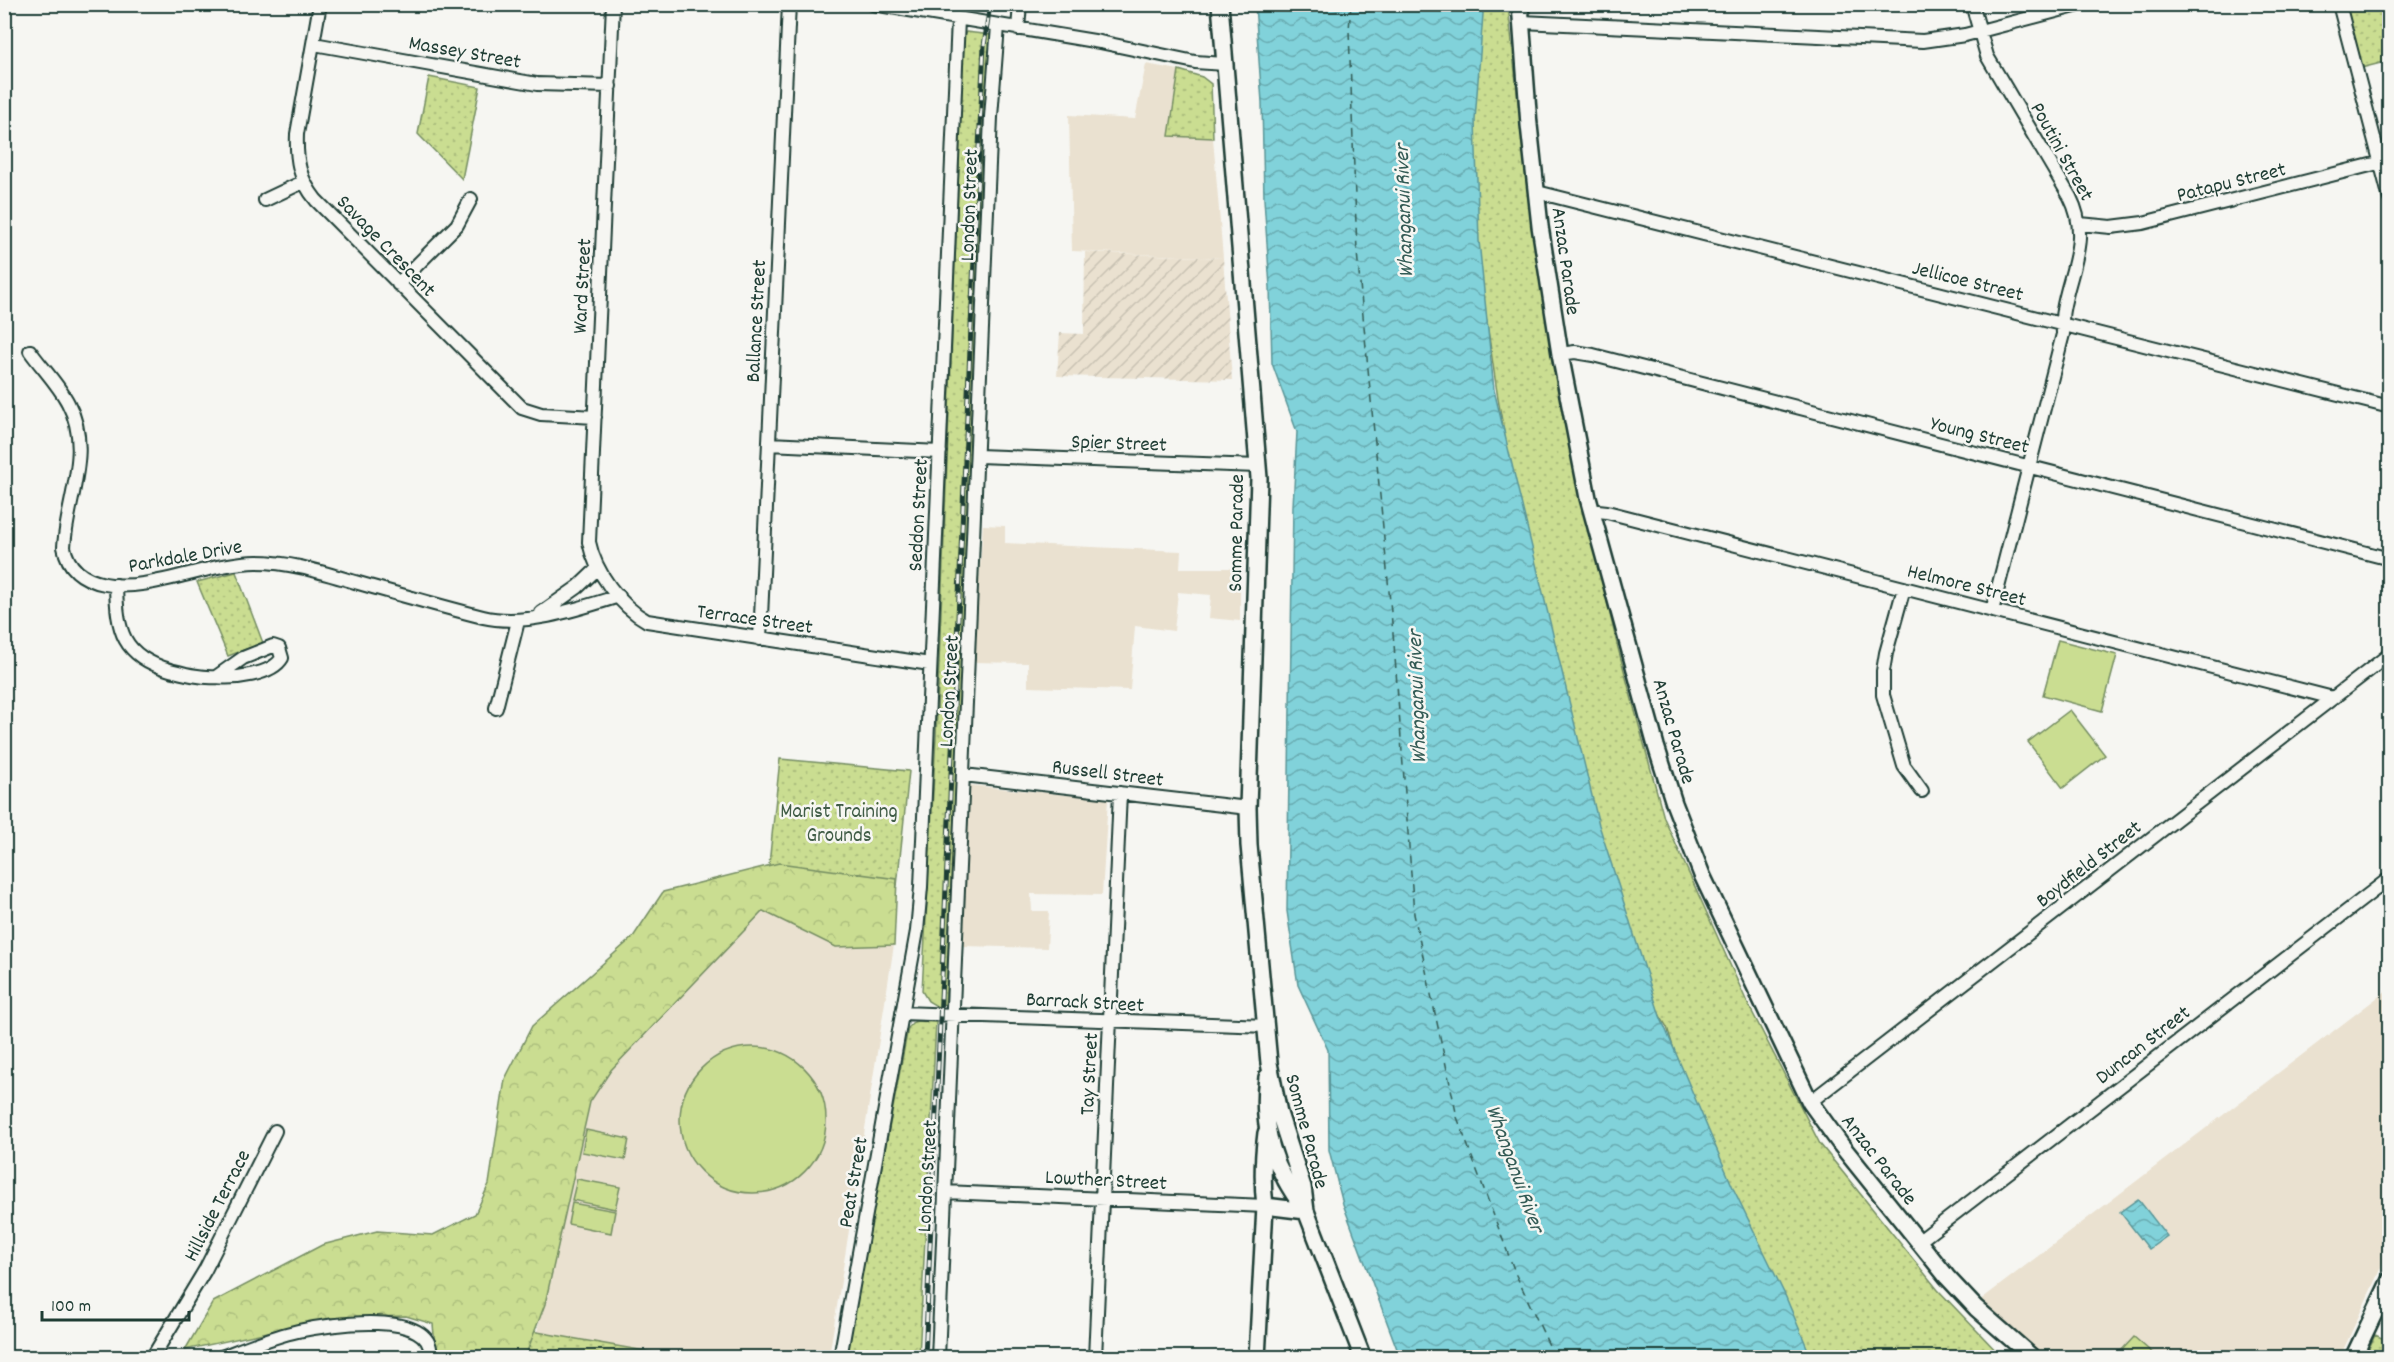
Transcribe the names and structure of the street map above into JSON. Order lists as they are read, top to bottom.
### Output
{
  "streets": {
    "main road": ["Anzac Parade", "Somme Parade"],
    "street": [
      "Massey Street",
      "Poutini Street",
      "Patapu Street",
      "London Street",
      "Savage Crescent",
      "Jellicoe Street",
      "Ward Street",
      "Ballance Street",
      "Young Street",
      "Spier Street",
      "Seddon Street",
      "Parkdale Drive",
      "Helmore Street",
      "Terrace Street",
      "Russell Street",
      "Boydfield Street",
      "Barrack Street",
      "Duncan Street",
      "Tay Street",
      "Lowther Street",
      "Peat Street",
      "Hillside Terrace"
    ]
  },
  "crossings": [
    ["Massey Street", "Savage Crescent"],
    ["Massey Street", "Ward Street"],
    ["Poutini Street", "Patapu Street"],
    ["Poutini Street", "Jellicoe Street"],
    ["Poutini Street", "Young Street"],
    ["Poutini Street", "Helmore Street"],
    ["London Street", "Spier Street"],
    ["London Street", "Russell Street"],
    ["London Street", "Barrack Street"],
    ["London Street", "Lowther Street"],
    ["Savage Crescent", "Ward Street"],
    ["Anzac Parade", "Jellicoe Street"],
    ["Anzac Parade", "Young Street"],
    ["Anzac Parade", "Helmore Street"],
    ["Anzac Parade", "Boydfield Street"],
    ["Anzac Parade", "Duncan Street"],
    ["Ward Street", "Parkdale Drive"],
    ["Ward Street", "Terrace Street"],
    ["Ballance Street", "Terrace Street"],
    ["Spier Street", "Somme Parade"],
    ["Seddon Street", "Terrace Street"],
    ["Seddon Street", "Barrack Street"],
    ["Seddon Street", "Peat Street"],
    ["Somme Parade", "Russell Street"],
    ["Somme Parade", "Barrack Street"],
    ["Parkdale Drive", "Terrace Street"],
    ["Helmore Street", "Boydfield Street"],
    ["Russell Street", "Tay Street"],
    ["Barrack Street", "Tay Street"],
    ["Barrack Street", "Peat Street"],
    ["Tay Street", "Lowther Street"]
  ],
  "water": ["Whanganui River"],
  "parks": ["Marist Training Grounds"],
  "scale_bar": "100 m"
}
